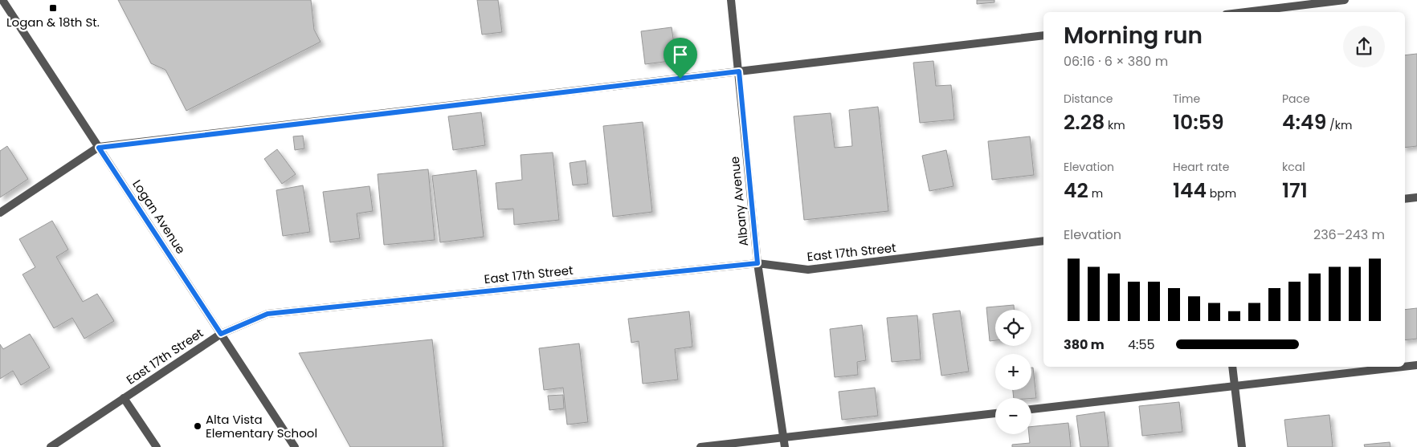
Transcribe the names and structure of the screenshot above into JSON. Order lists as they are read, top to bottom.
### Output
{
  "streets": {
    "street": ["Albany Avenue", "Logan Avenue", "East 17th Street"]
  },
  "crossings": [
    ["Albany Avenue", "East 17th Street"],
    ["Logan Avenue", "East 17th Street"]
  ],
  "places": {
    "transit": ["Logan & 18th St."],
    "other": ["Alta Vista Elementary School"]
  },
  "page": {
    "heading": ["Morning run", "06:16 · 6 × 380 m"],
    "stats": [
      ["Distance", "2.28 km"],
      ["Time", "10:59"],
      ["Pace", "4:49 /km"],
      ["Elevation", "42 m"],
      ["Heart rate", "144 bpm"],
      ["kcal", "171"]
    ],
    "chart": ["Elevation", "236–243 m"],
    "map_buttons": ["+", "−"],
    "list": [
      {
        "name": "380 m",
        "note": "4:55"
      }
    ]
  }
}
